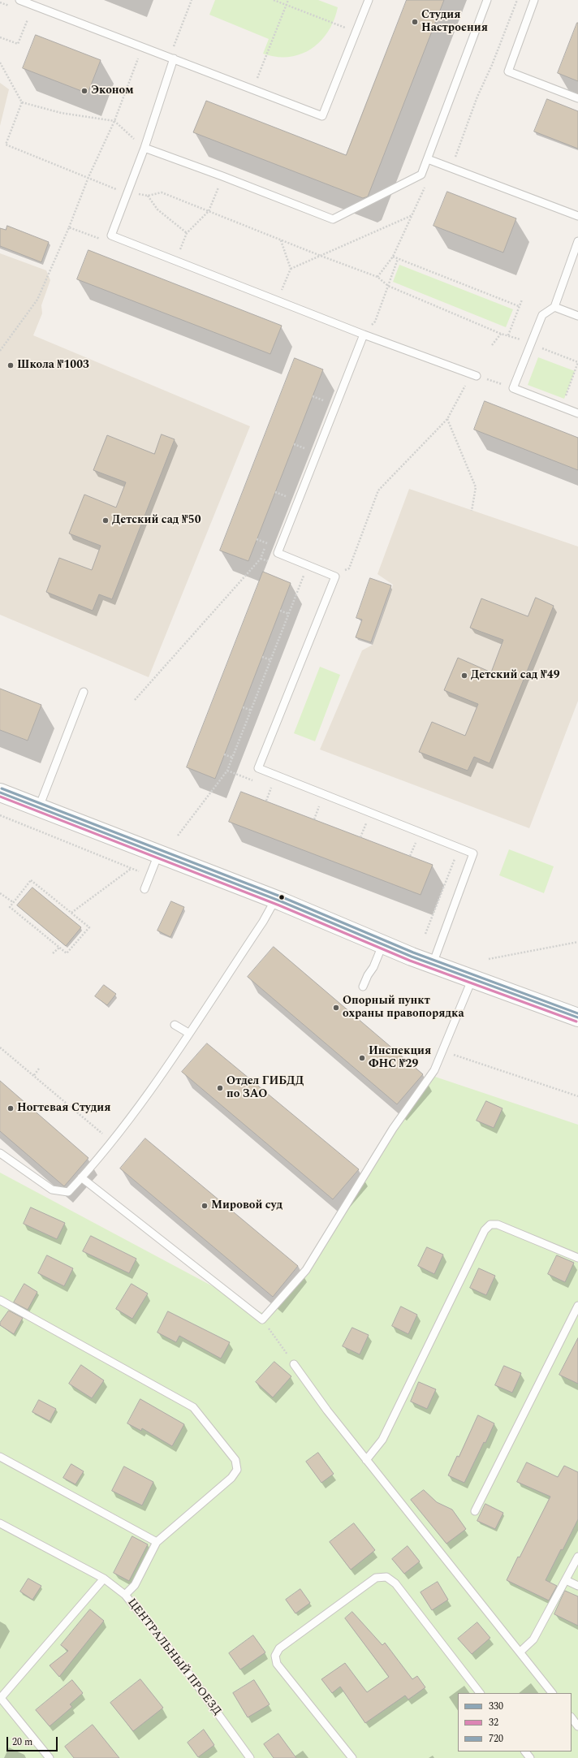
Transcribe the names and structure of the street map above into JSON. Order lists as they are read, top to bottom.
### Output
{
  "streets": {
    "lane": ["ЦЕНТРАЛЬНЫЙ ПРОЕЗД"]
  },
  "places": [
    "Студия Настроения",
    "Эконом",
    "Школа №1003",
    "Детский сад №50",
    "Детский сад №49",
    "Опорный пункт охраны правопорядка",
    "Инспекция ФНС №29",
    "Отдел ГИБДД по ЗАО",
    "Ногтевая Студия",
    "Мировой суд"
  ],
  "lines": ["transit line 720", "transit line 330", "transit line 32"],
  "legend": ["330", "32", "720"],
  "scale_bar": "20 m"
}
